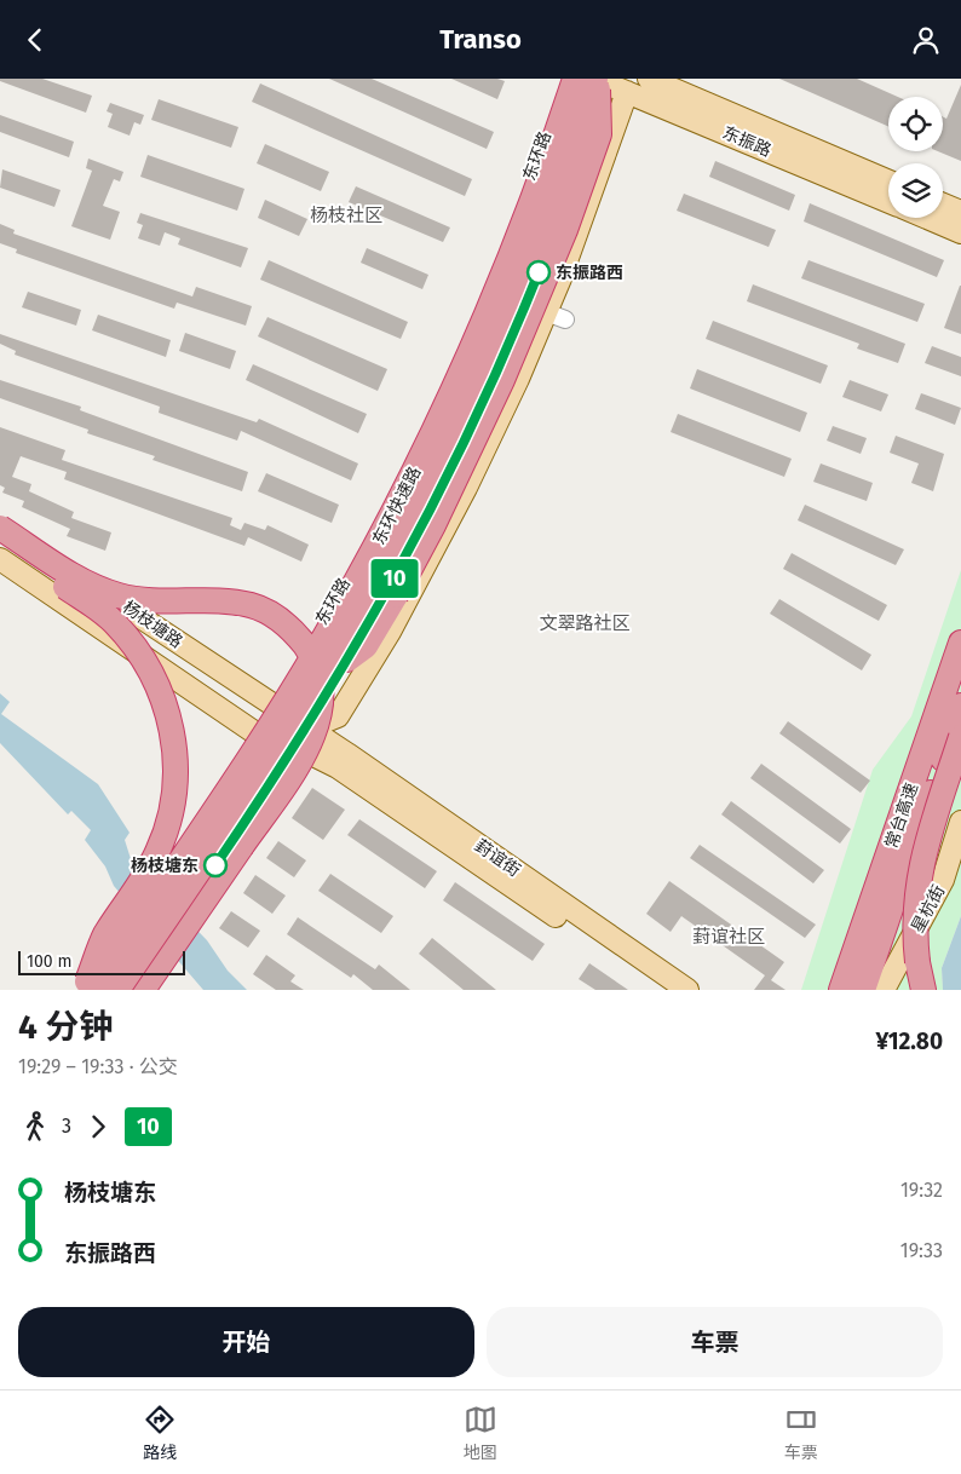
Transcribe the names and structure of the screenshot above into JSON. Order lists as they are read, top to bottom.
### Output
{
  "streets": {
    "highway": ["东环快速路", "常台高速"],
    "main road": [
      "东振路",
      "东环路",
      "杨枝塘路",
      "葑谊街",
      "星杭街"
    ]
  },
  "crossings": [
    ["东振路", "东环快速路"],
    ["东环路", "杨枝塘路"],
    ["杨枝塘路", "葑谊街"]
  ],
  "districts": ["杨枝社区", "文翠路社区", "葑谊社区"],
  "places": ["东振路西", "杨枝塘东"],
  "lines": ["bus line 10"],
  "scale_bar": "100 m",
  "page": {
    "header": "Transo",
    "on_map": "10",
    "scale": "100 m",
    "heading": ["4 分钟", "19:29 – 19:33 · 公交", "¥12.80"],
    "legs": ["3", "10"],
    "list": [
      {
        "name": "杨枝塘东",
        "value": "19:32"
      },
      {
        "name": "东振路西",
        "value": "19:33"
      }
    ],
    "buttons": ["开始", "车票"],
    "tabs": ["路线", "地图", "车票"]
  }
}
